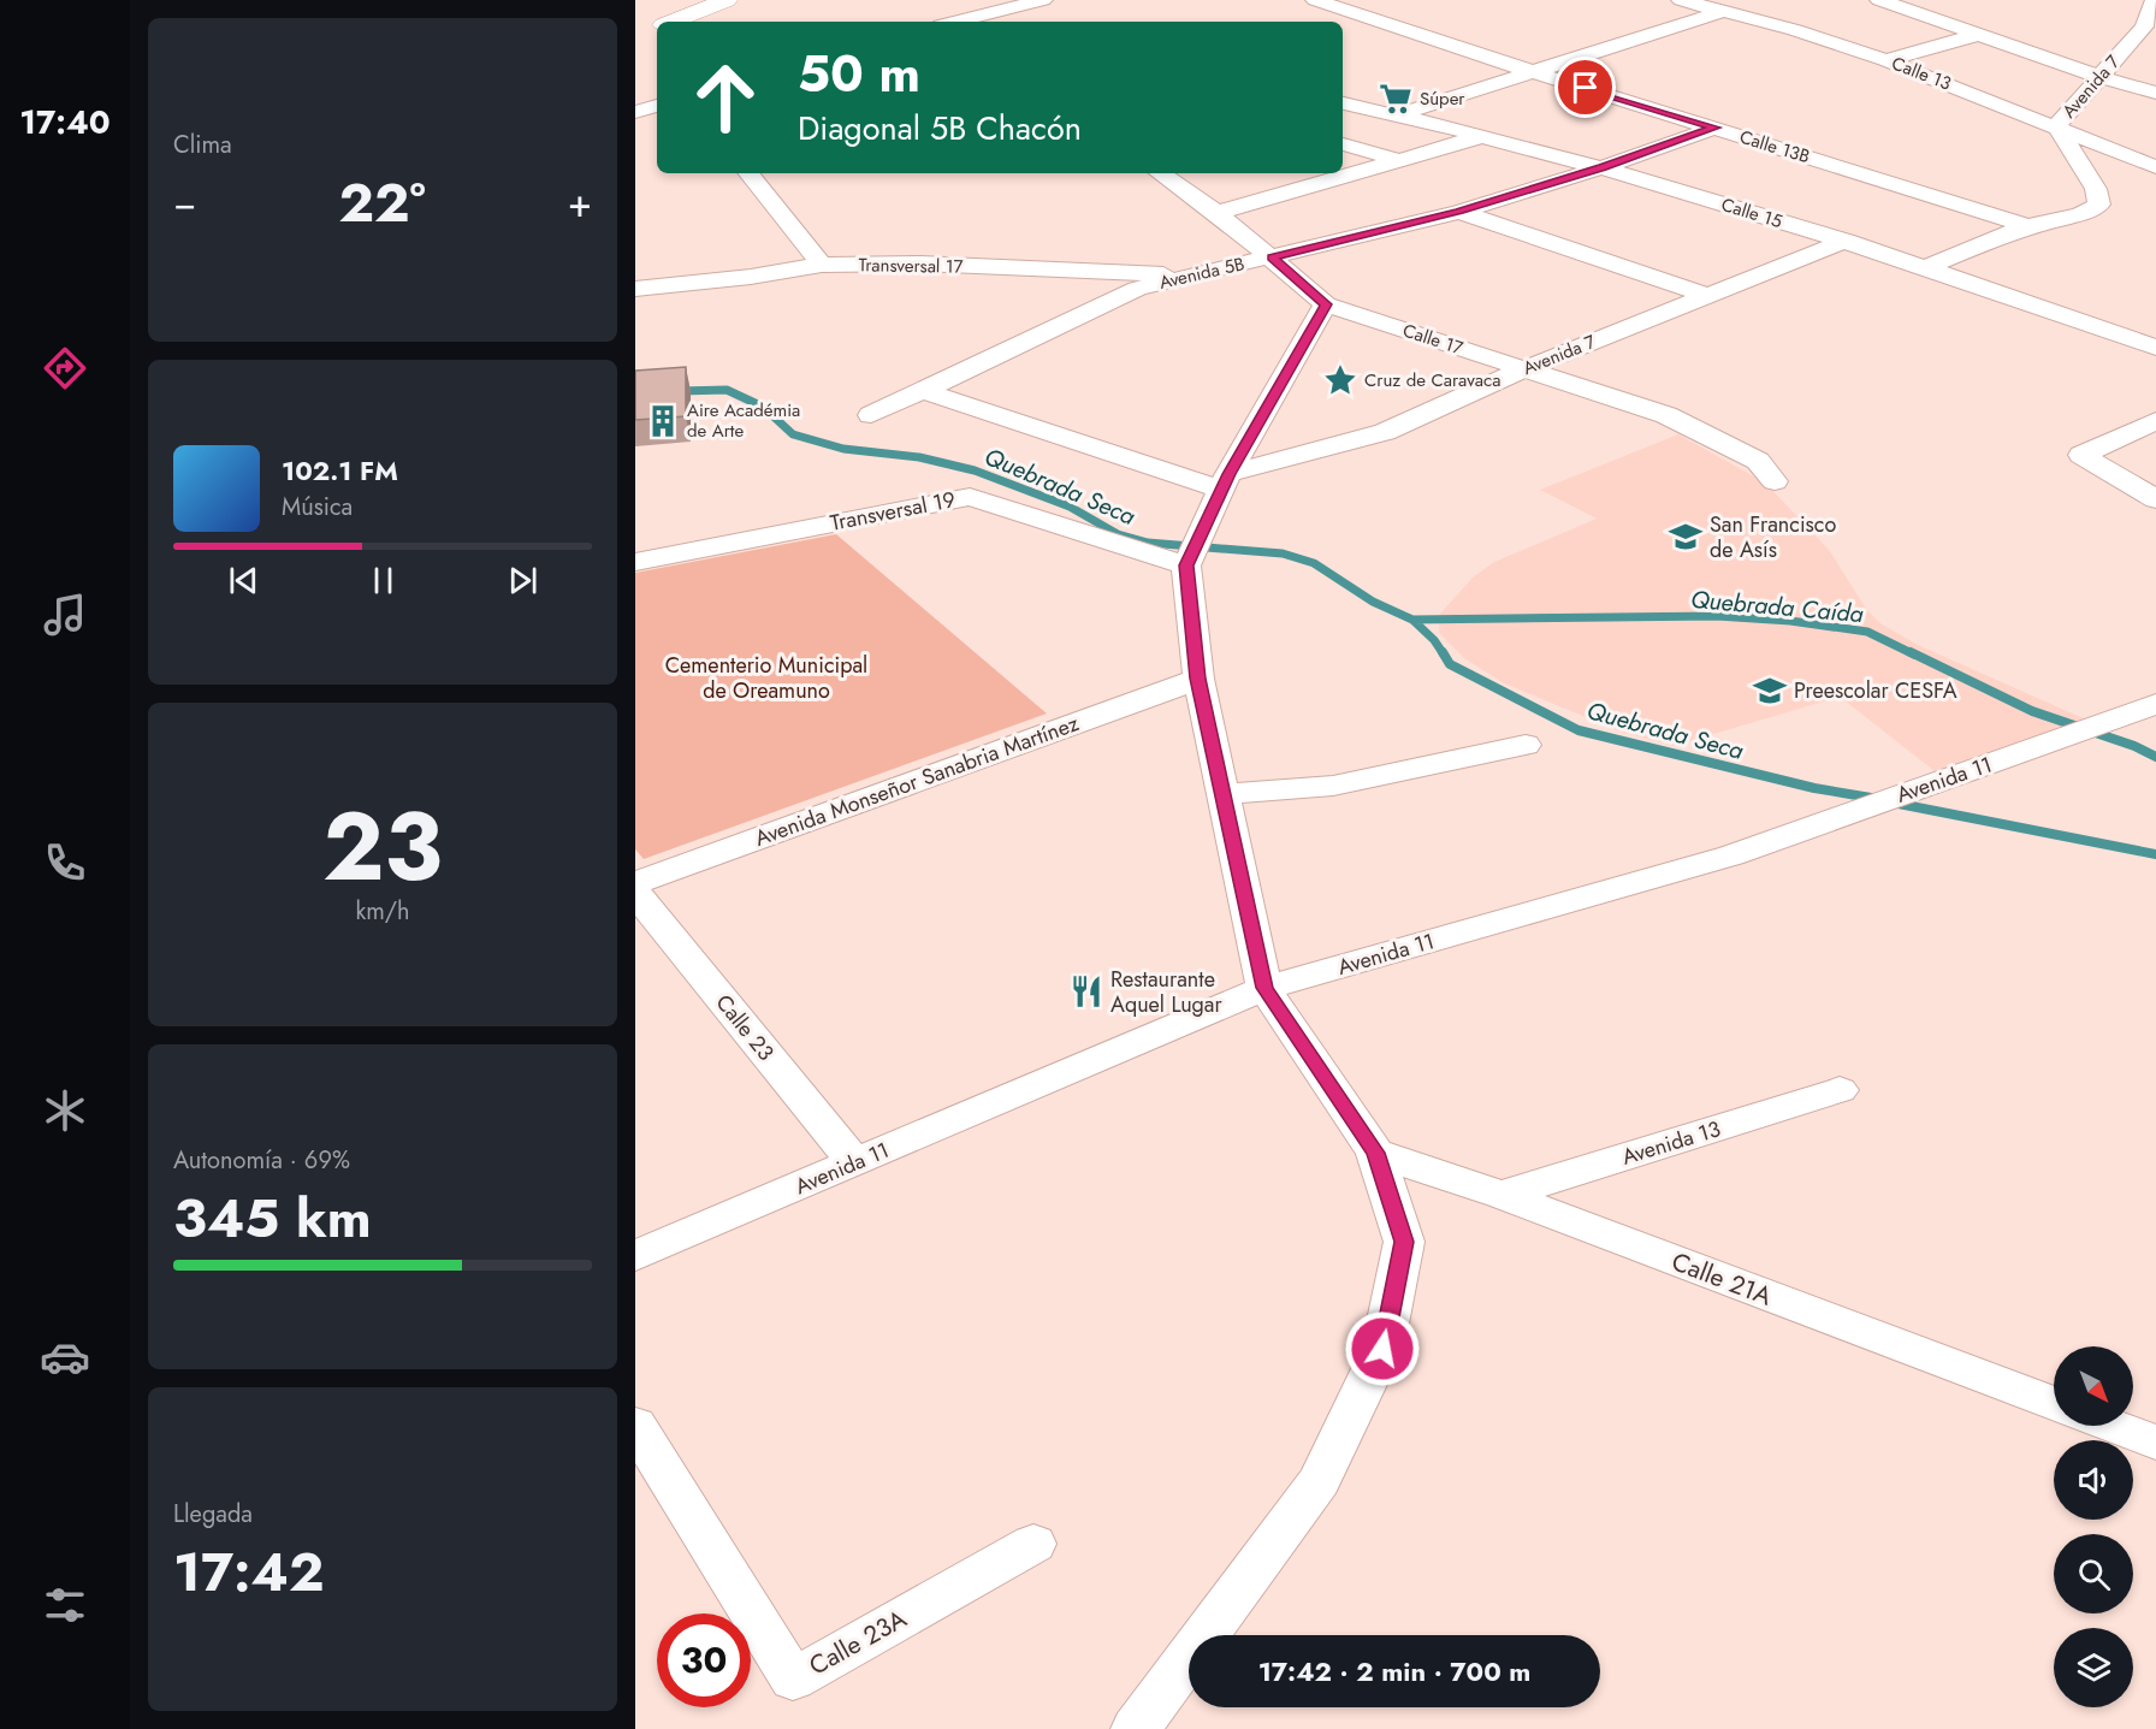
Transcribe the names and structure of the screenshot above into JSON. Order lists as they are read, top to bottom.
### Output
{
  "streets": {
    "street": [
      "Calle 13",
      "Avenida 7",
      "Calle 13B",
      "Calle 15",
      "Transversal 17",
      "Avenida 5B",
      "Calle 17",
      "Transversal 19",
      "Avenida 11",
      "Avenida Monseñor Sanabria Martínez",
      "Calle 23",
      "Avenida 13",
      "Calle 21A",
      "Calle 23A"
    ]
  },
  "crossings": [
    ["Calle 13", "Avenida 7"],
    ["Avenida 7", "Calle 13B"],
    ["Avenida 7", "Calle 15"],
    ["Avenida 7", "Calle 17"],
    ["Calle 13B", "Avenida 5B"],
    ["Calle 15", "Avenida 5B"],
    ["Transversal 17", "Avenida 5B"],
    ["Avenida 5B", "Calle 17"],
    ["Avenida 11", "Calle 23"],
    ["Avenida 13", "Calle 21A"]
  ],
  "water": ["Quebrada Seca", "Quebrada Caída"],
  "parks": ["Cementerio Municipal de Oreamuno"],
  "places": {
    "supermarket": ["Súper"],
    "place": ["Cruz de Caravaca"],
    "building": ["Aire Académia de Arte"],
    "school or university": ["San Francisco de Asís", "Preescolar CESFA"],
    "restaurant": ["Restaurante Aquel Lugar"]
  },
  "north": "bottom right",
  "page": {
    "tabs": "17:40",
    "tile": [
      "Clima",
      ["23", "km/h"],
      ["Autonomía · 69%", "345 km"],
      ["Llegada", "17:42"]
    ],
    "turn": ["50 m", "Diagonal 5B Chacón"],
    "heat": ["−", "22°", "+"],
    "song": ["102.1 FM", "Música"],
    "limit": "30",
    "trip": "17:42 · 2 min · 700 m"
  }
}
